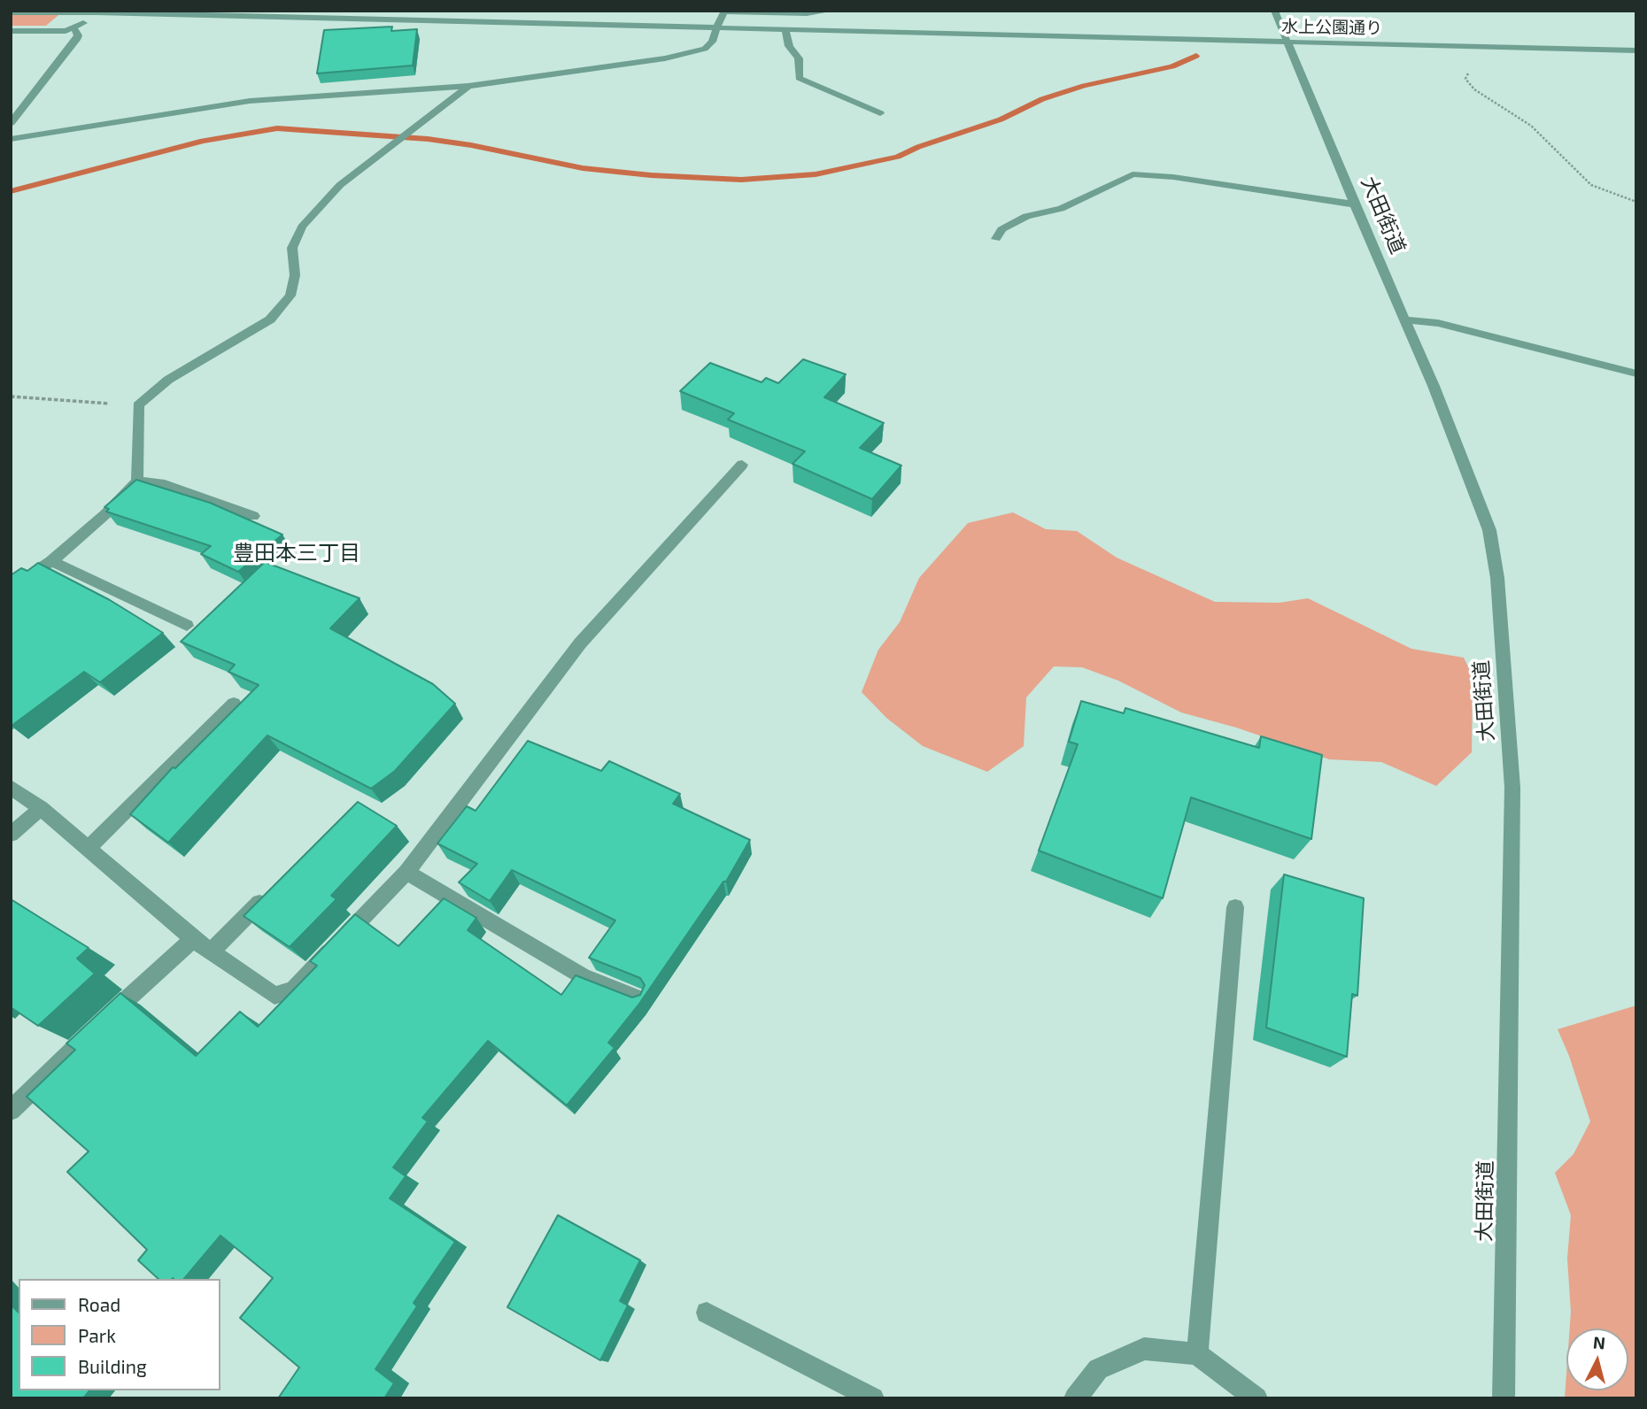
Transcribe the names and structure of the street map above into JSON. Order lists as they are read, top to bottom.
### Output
{
  "streets": {
    "street": ["水上公園通り", "大田街道"]
  },
  "crossings": [
    ["水上公園通り", "大田街道"]
  ],
  "districts": ["豊田本三丁目"],
  "legend": ["Road", "Park", "Building"],
  "north": "top"
}
